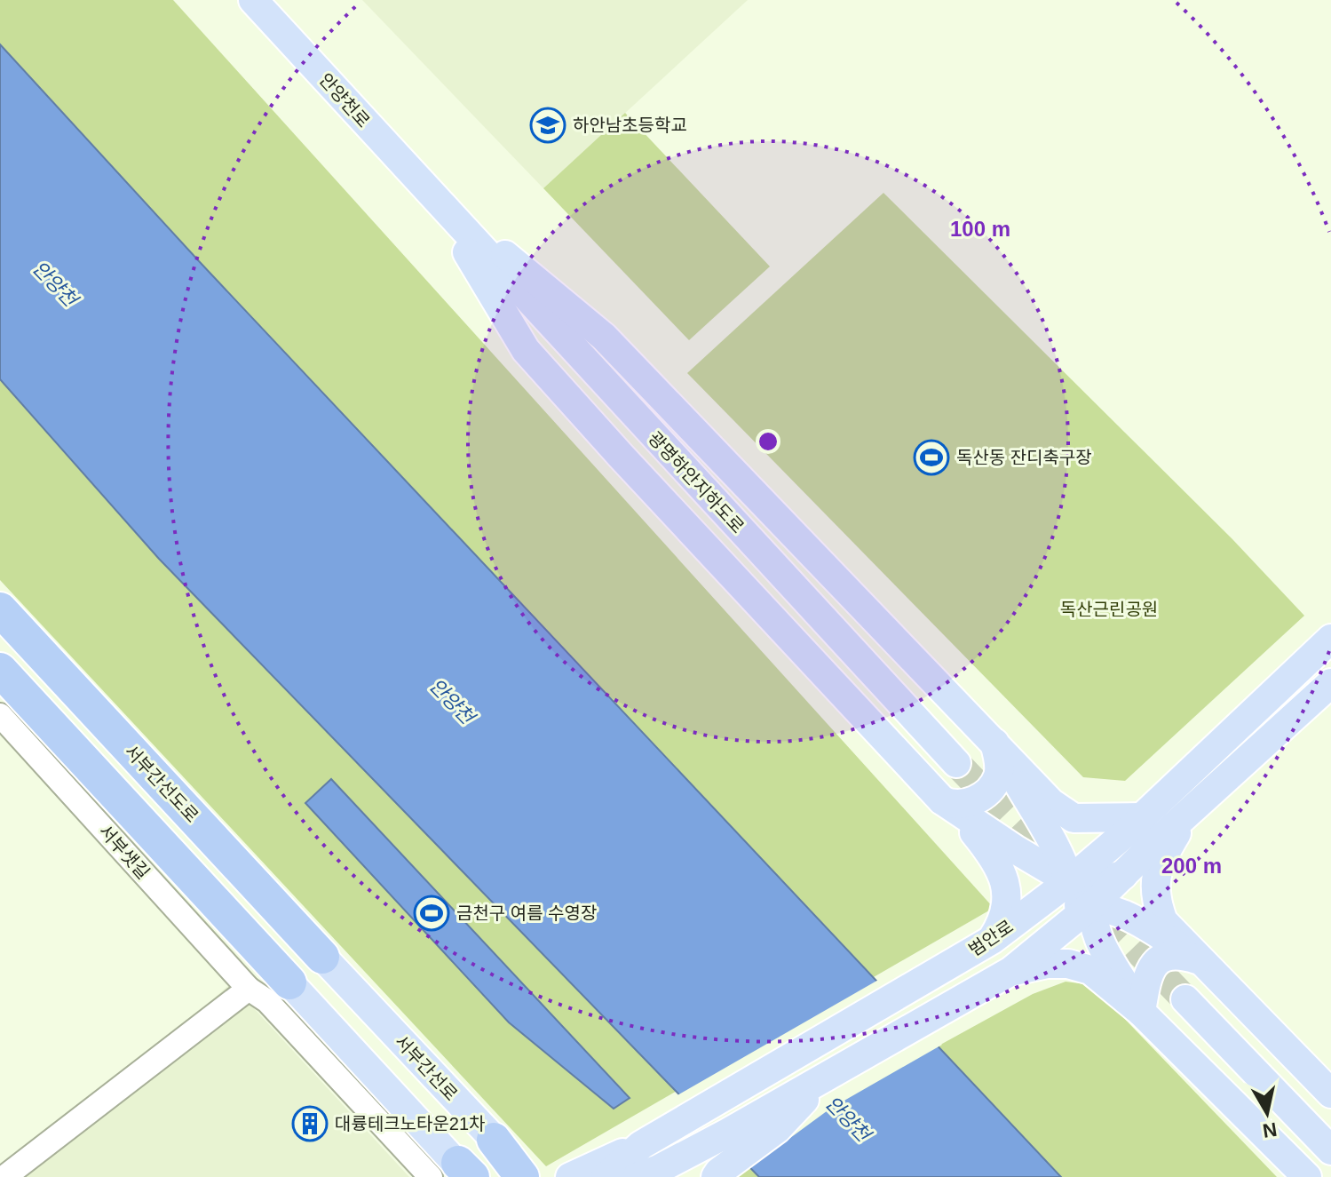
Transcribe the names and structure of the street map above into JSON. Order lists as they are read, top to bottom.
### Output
{
  "streets": {
    "highway": ["서부간선도로"],
    "main road": [
      "안양천로",
      "광명하안지하도로",
      "범안로",
      "서부간선로"
    ],
    "street": ["서부샛길"]
  },
  "crossings": [
    ["안양천로", "광명하안지하도로"],
    ["서부간선도로", "서부간선로"]
  ],
  "water": ["안양천"],
  "parks": ["독산근린공원"],
  "places": {
    "school or university": ["하안남초등학교"],
    "sports": ["독산동 잔디축구장", "금천구 여름 수영장"],
    "building": ["대륭테크노타운21차"]
  },
  "north": "bottom",
  "rings": ["100 m", "200 m"]
}
